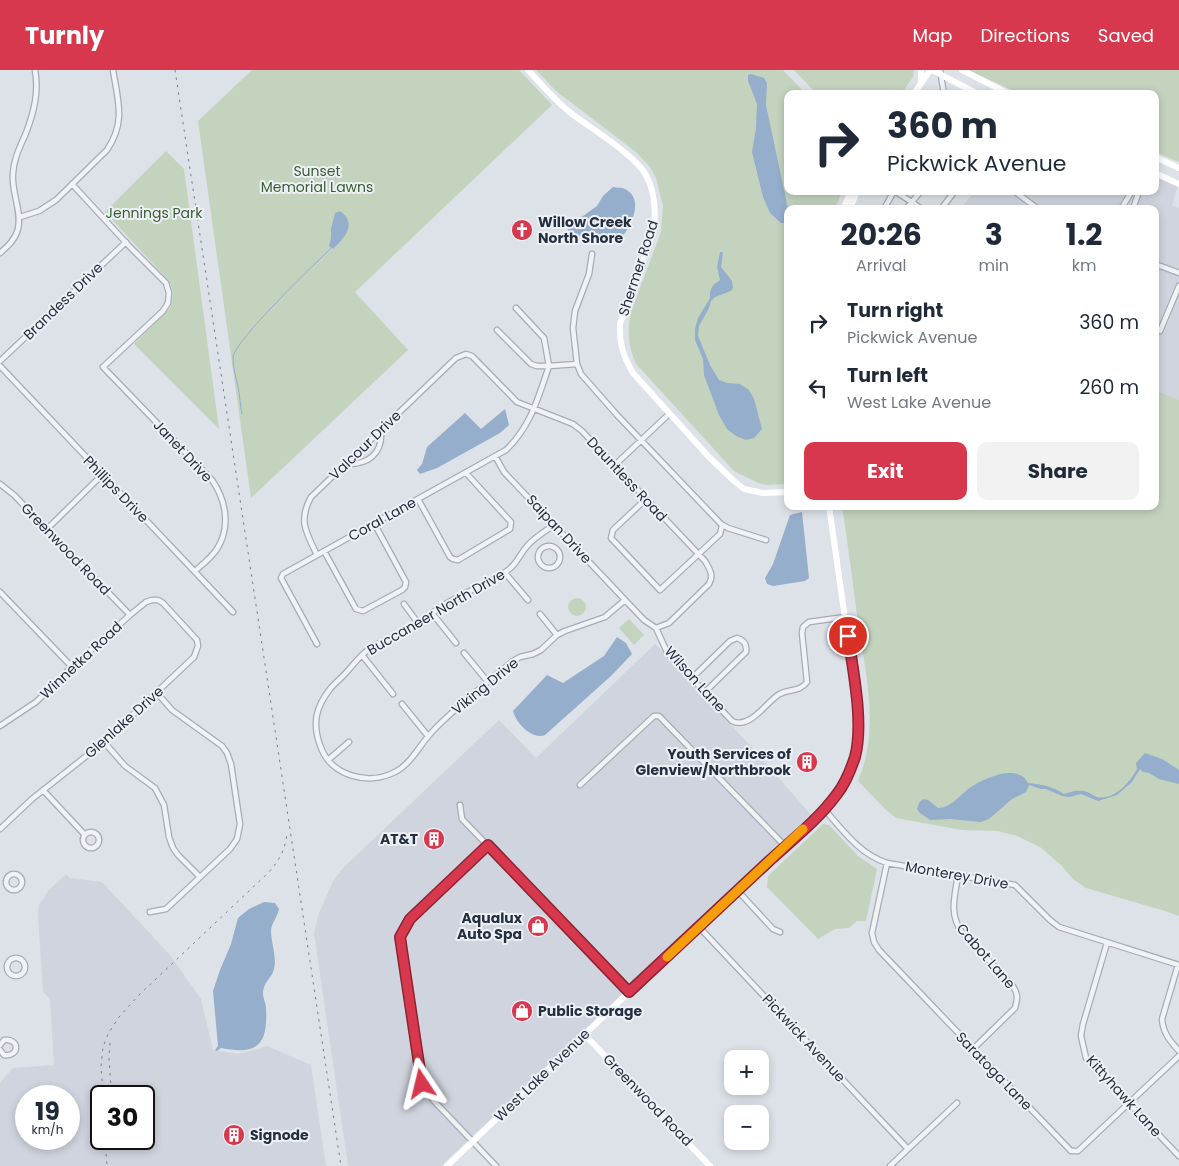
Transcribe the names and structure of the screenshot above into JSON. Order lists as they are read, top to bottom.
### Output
{
  "streets": {
    "street": [
      "Shermer Road",
      "Brandess Drive",
      "Valcour Drive",
      "Janet Drive",
      "Dauntless Road",
      "Phillips Drive",
      "Coral Lane",
      "Saipan Drive",
      "Greenwood Road",
      "Buccaneer North Drive",
      "Winnetka Road",
      "Wilson Lane",
      "Viking Drive",
      "Glenlake Drive",
      "Monterey Drive",
      "Cabot Lane",
      "Pickwick Avenue",
      "Saratoga Lane",
      "West Lake Avenue",
      "Kittyhawk Lane"
    ]
  },
  "crossings": [
    ["Brandess Drive", "Janet Drive"],
    ["Valcour Drive", "Dauntless Road"],
    ["Valcour Drive", "Coral Lane"],
    ["Janet Drive", "Phillips Drive"],
    ["Dauntless Road", "Coral Lane"],
    ["Dauntless Road", "Saipan Drive"],
    ["Dauntless Road", "Wilson Lane"],
    ["Coral Lane", "Saipan Drive"],
    ["Saipan Drive", "Buccaneer North Drive"],
    ["Saipan Drive", "Wilson Lane"],
    ["Saipan Drive", "Viking Drive"],
    ["Greenwood Road", "Winnetka Road"],
    ["Greenwood Road", "West Lake Avenue"],
    ["Buccaneer North Drive", "Viking Drive"],
    ["Winnetka Road", "Glenlake Drive"],
    ["Wilson Lane", "West Lake Avenue"],
    ["Monterey Drive", "Cabot Lane"],
    ["Monterey Drive", "Saratoga Lane"],
    ["Monterey Drive", "West Lake Avenue"],
    ["Monterey Drive", "Kittyhawk Lane"],
    ["Cabot Lane", "Saratoga Lane"],
    ["Pickwick Avenue", "West Lake Avenue"],
    ["Saratoga Lane", "Kittyhawk Lane"]
  ],
  "parks": ["Sunset Memorial Lawns", "Jennings Park"],
  "places": {
    "church": ["Willow Creek North Shore"],
    "building": ["Youth Services of Glenview/Northbrook", "AT&T", "Signode"],
    "shop": ["Aqualux Auto Spa", "Public Storage"]
  },
  "page": {
    "header": "Turnly",
    "nav": ["Map", "Directions", "Saved"],
    "turn": ["360 m", "Pickwick Avenue"],
    "eta": [
      "20:26",
      "Arrival",
      "3",
      "min",
      "1.2",
      "km"
    ],
    "list": [
      {
        "name": "Turn right",
        "note": "Pickwick Avenue",
        "value": "360 m"
      },
      {
        "name": "Turn left",
        "note": "West Lake Avenue",
        "value": "260 m"
      }
    ],
    "buttons": ["Exit", "Share"],
    "map_buttons": ["+", "−"],
    "speed": "19 km/h",
    "limit": "30"
  }
}
